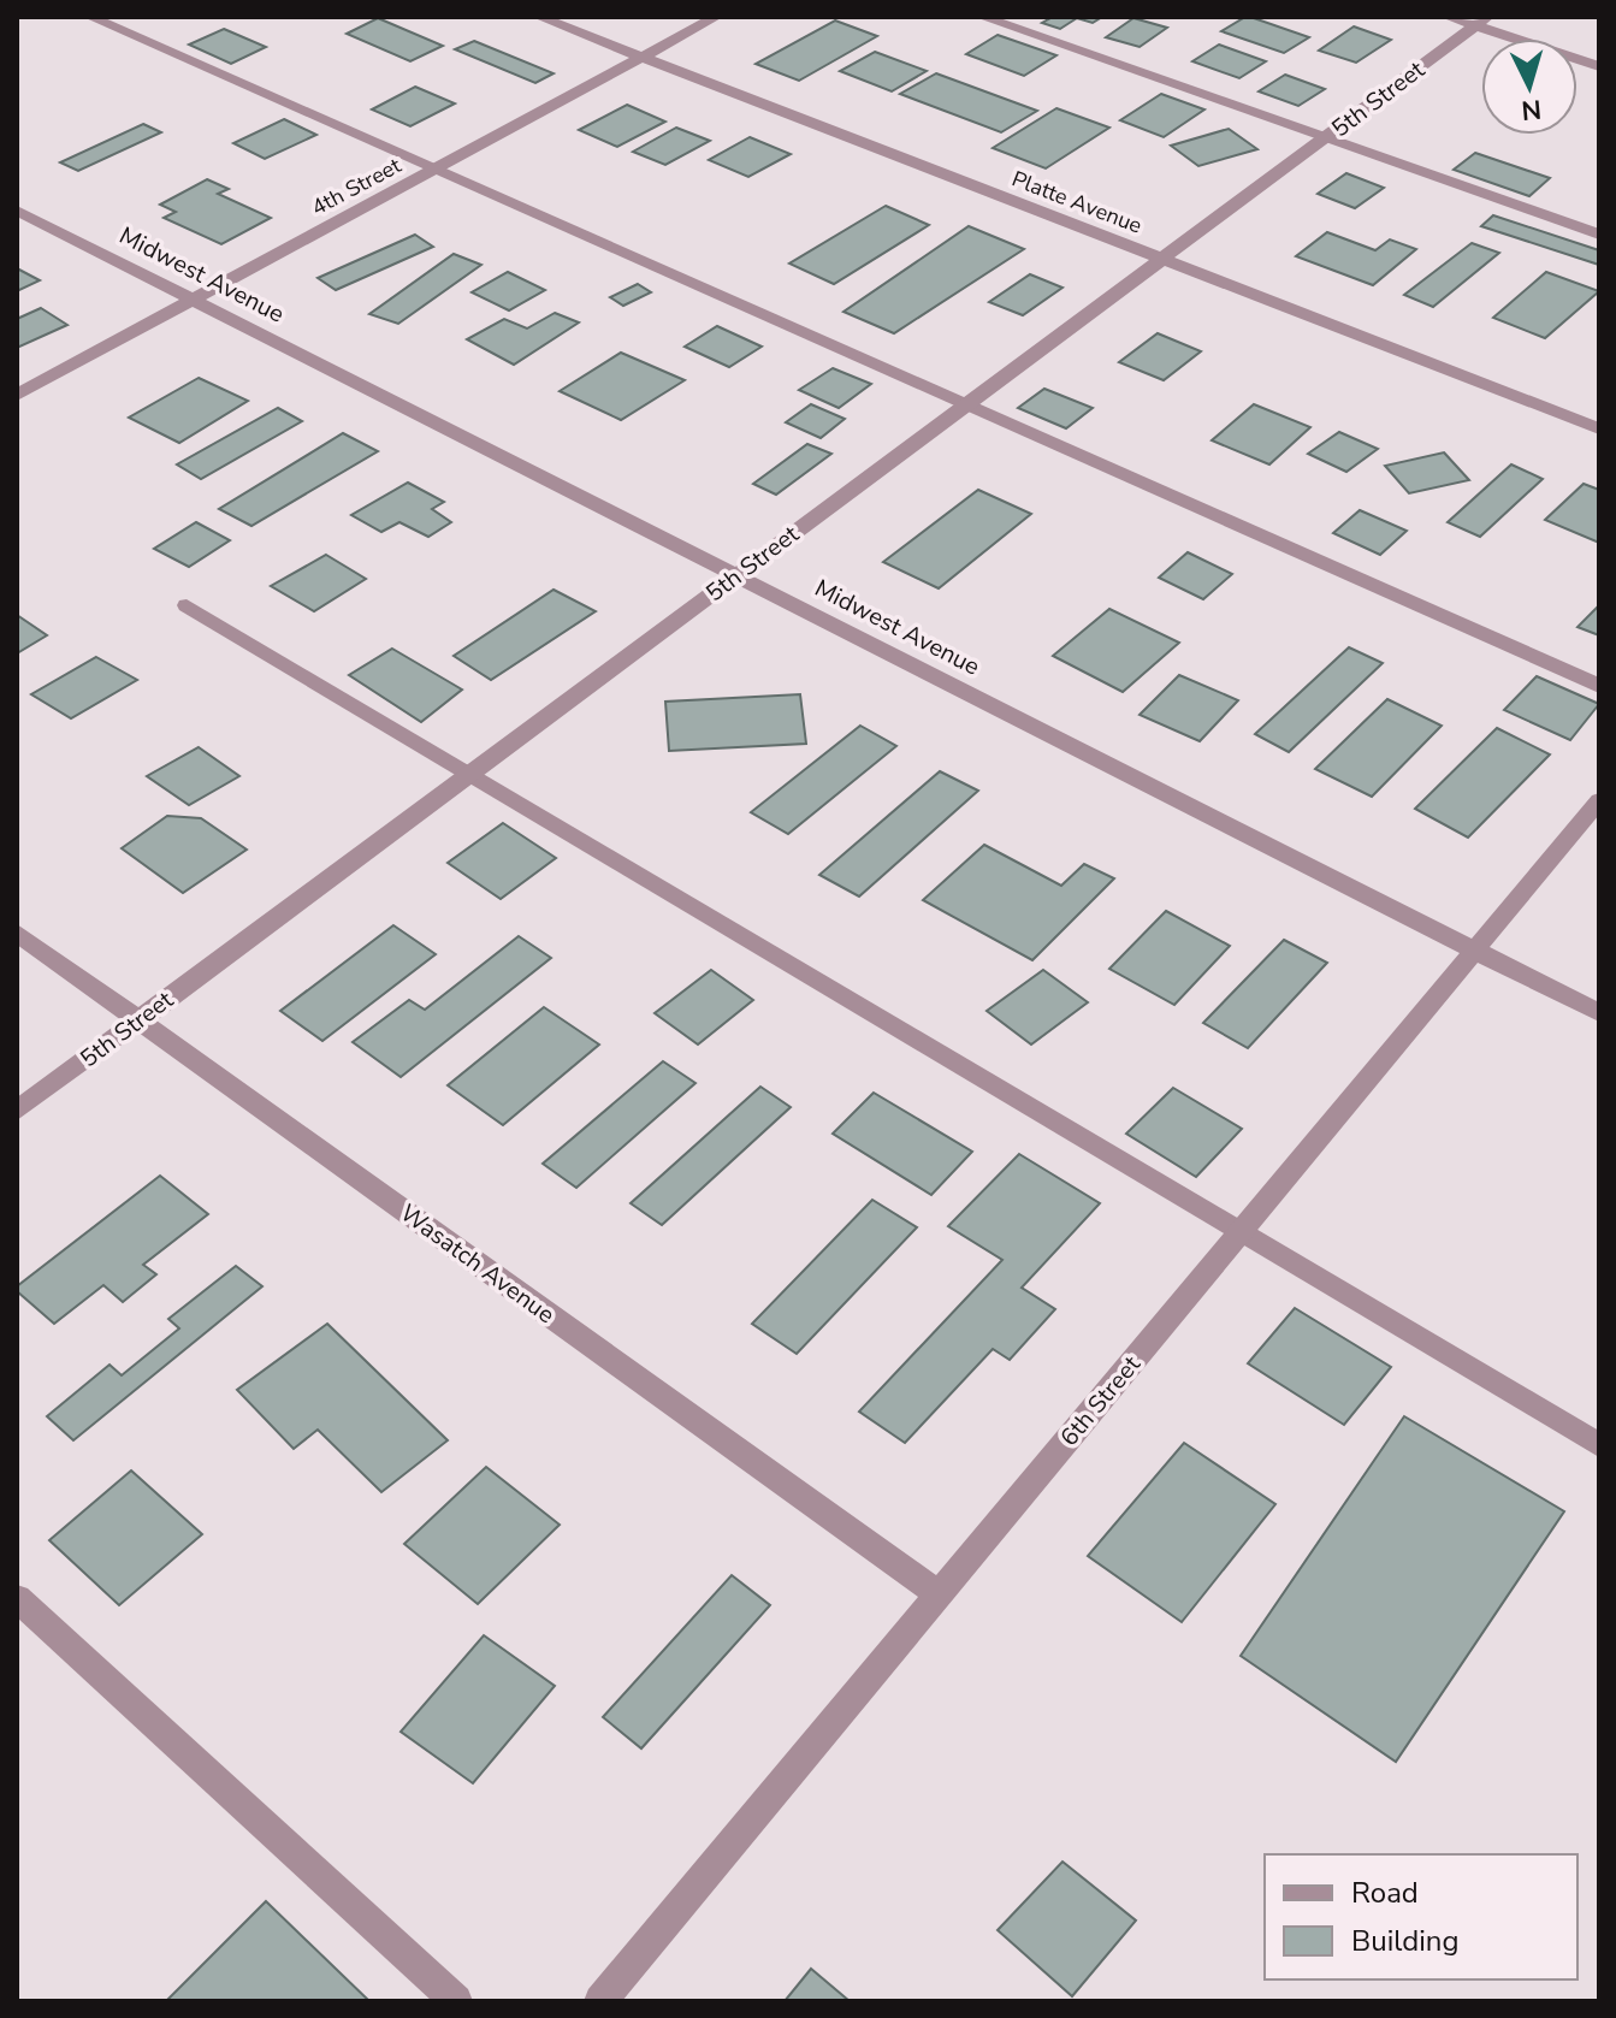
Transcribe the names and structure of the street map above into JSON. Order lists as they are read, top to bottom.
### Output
{
  "streets": {
    "street": [
      "5th Street",
      "4th Street",
      "Platte Avenue",
      "Midwest Avenue",
      "Wasatch Avenue",
      "6th Street"
    ]
  },
  "crossings": [
    ["5th Street", "Platte Avenue"],
    ["5th Street", "Midwest Avenue"],
    ["5th Street", "Wasatch Avenue"],
    ["4th Street", "Platte Avenue"],
    ["4th Street", "Midwest Avenue"],
    ["Midwest Avenue", "6th Street"],
    ["Wasatch Avenue", "6th Street"]
  ],
  "legend": ["Road", "Building"],
  "north": "bottom"
}
